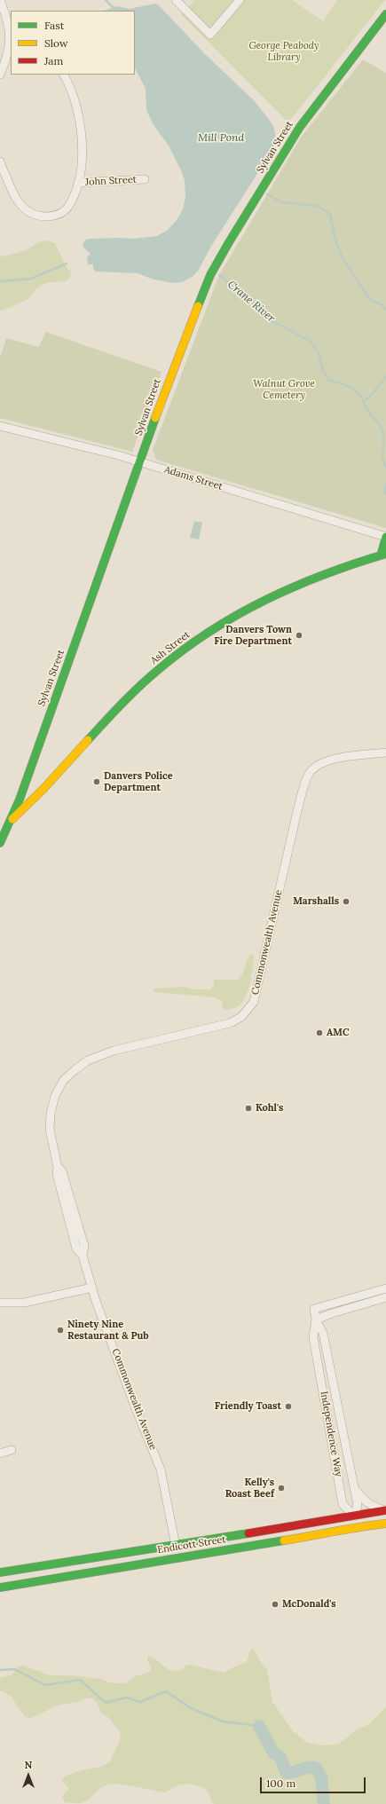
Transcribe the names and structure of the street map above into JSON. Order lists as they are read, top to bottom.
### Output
{
  "streets": {
    "main road": ["Sylvan Street", "Ash Street", "Endicott Street"],
    "street": [
      "John Street",
      "Adams Street",
      "Commonwealth Avenue",
      "Independence Way"
    ]
  },
  "crossings": [
    ["Sylvan Street", "Adams Street"],
    ["Sylvan Street", "Ash Street"],
    ["Commonwealth Avenue", "Endicott Street"],
    ["Independence Way", "Endicott Street"]
  ],
  "water": ["Mill Pond", "Crane River"],
  "parks": ["George Peabody Library", "Walnut Grove Cemetery"],
  "places": [
    "Danvers Town Fire Department",
    "Danvers Police Department",
    "Marshalls",
    "AMC",
    "Kohl's",
    "Ninety Nine Restaurant & Pub",
    "Friendly Toast",
    "Kelly's Roast Beef",
    "McDonald's"
  ],
  "legend": ["Fast", "Slow", "Jam"],
  "scale_bar": "100 m",
  "north": "top"
}
